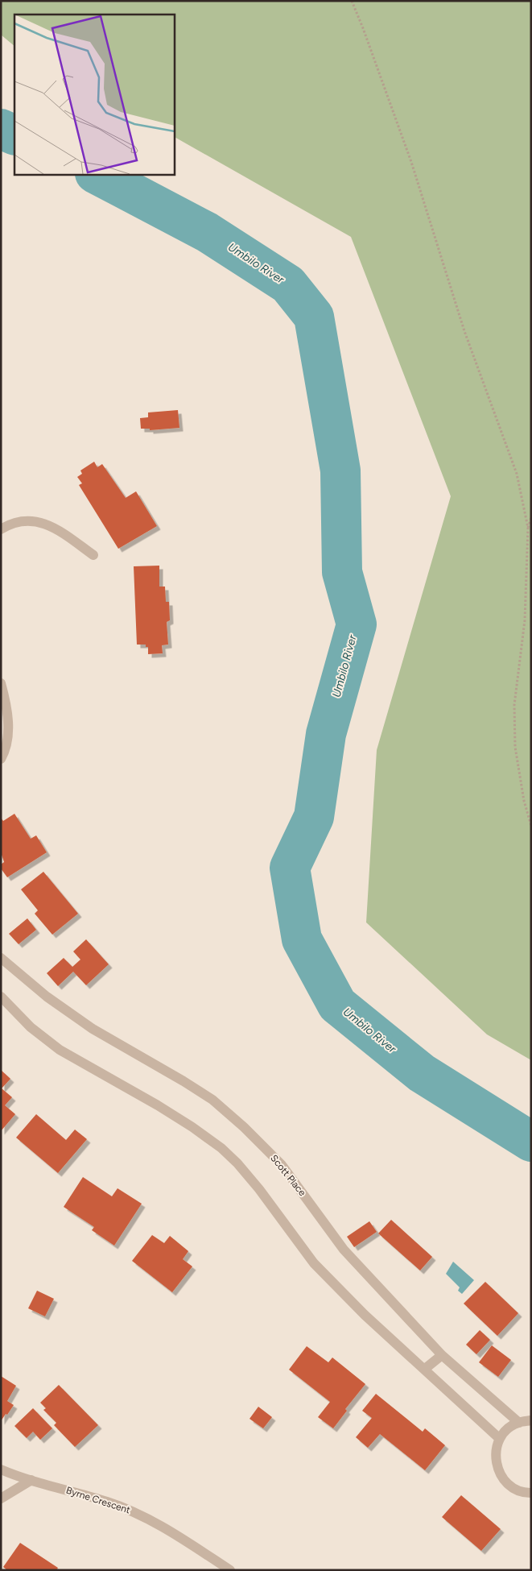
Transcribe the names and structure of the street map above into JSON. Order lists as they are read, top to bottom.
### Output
{
  "streets": {
    "street": ["Scott Place", "Byrne Crescent"]
  },
  "water": ["Umbilo River"]
}
